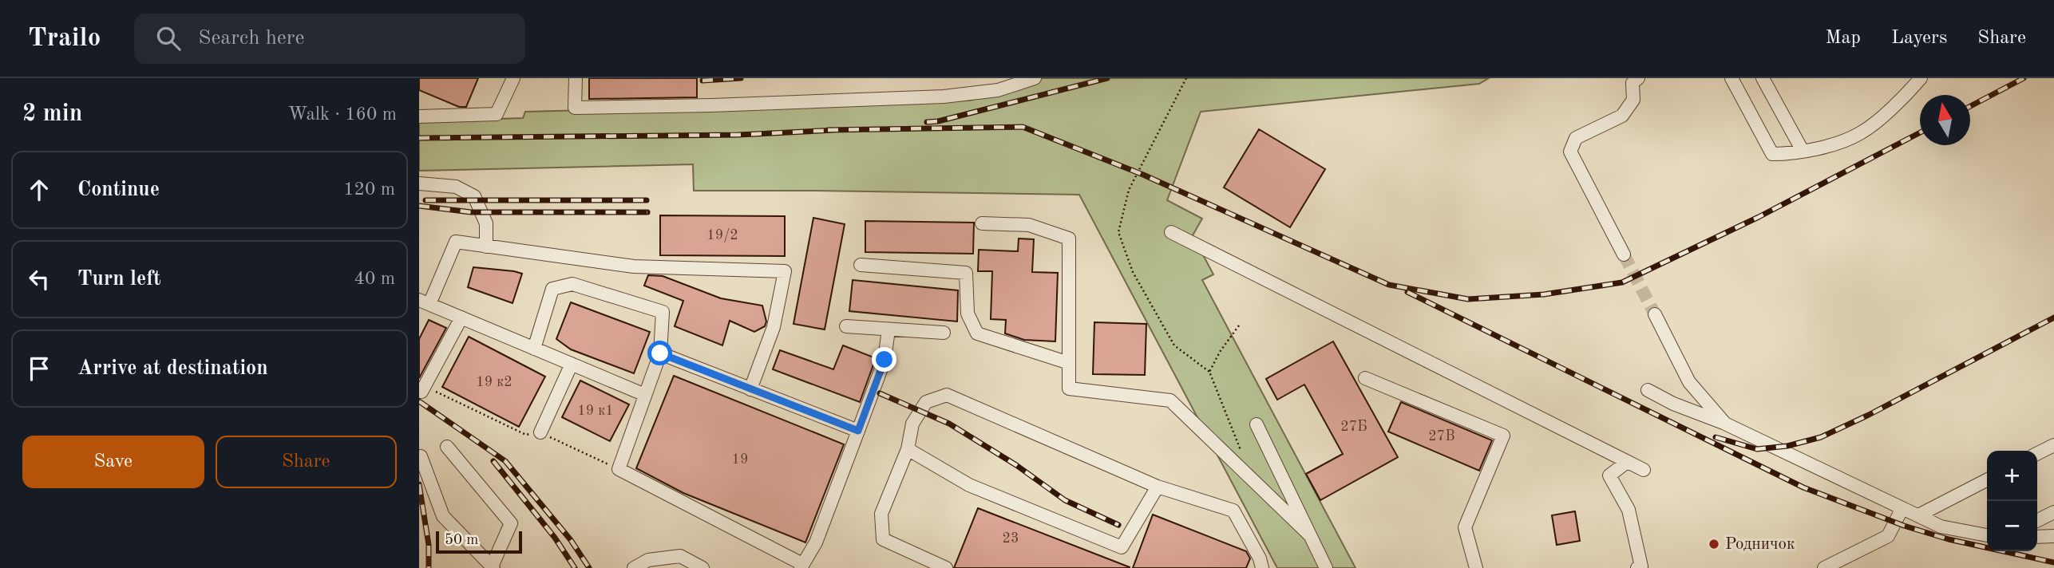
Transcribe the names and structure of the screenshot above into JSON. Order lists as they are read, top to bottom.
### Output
{
  "places": ["Родничок"],
  "house_numbers": [
    "19/2",
    "19 к2",
    "19 к1",
    "27Б",
    "27В",
    "19",
    "23"
  ],
  "scale_bar": "50 m",
  "north": "top",
  "page": {
    "header": "Trailo",
    "search": "Search here",
    "nav": ["Map", "Layers", "Share"],
    "heading": ["2 min", "Walk · 160 m"],
    "list": [
      ["Continue", "120 m"],
      ["Turn left", "40 m"],
      "Arrive at destination"
    ],
    "buttons": ["Save", "Share"],
    "map_buttons": ["+", "−"],
    "scale": "50 m"
  }
}
